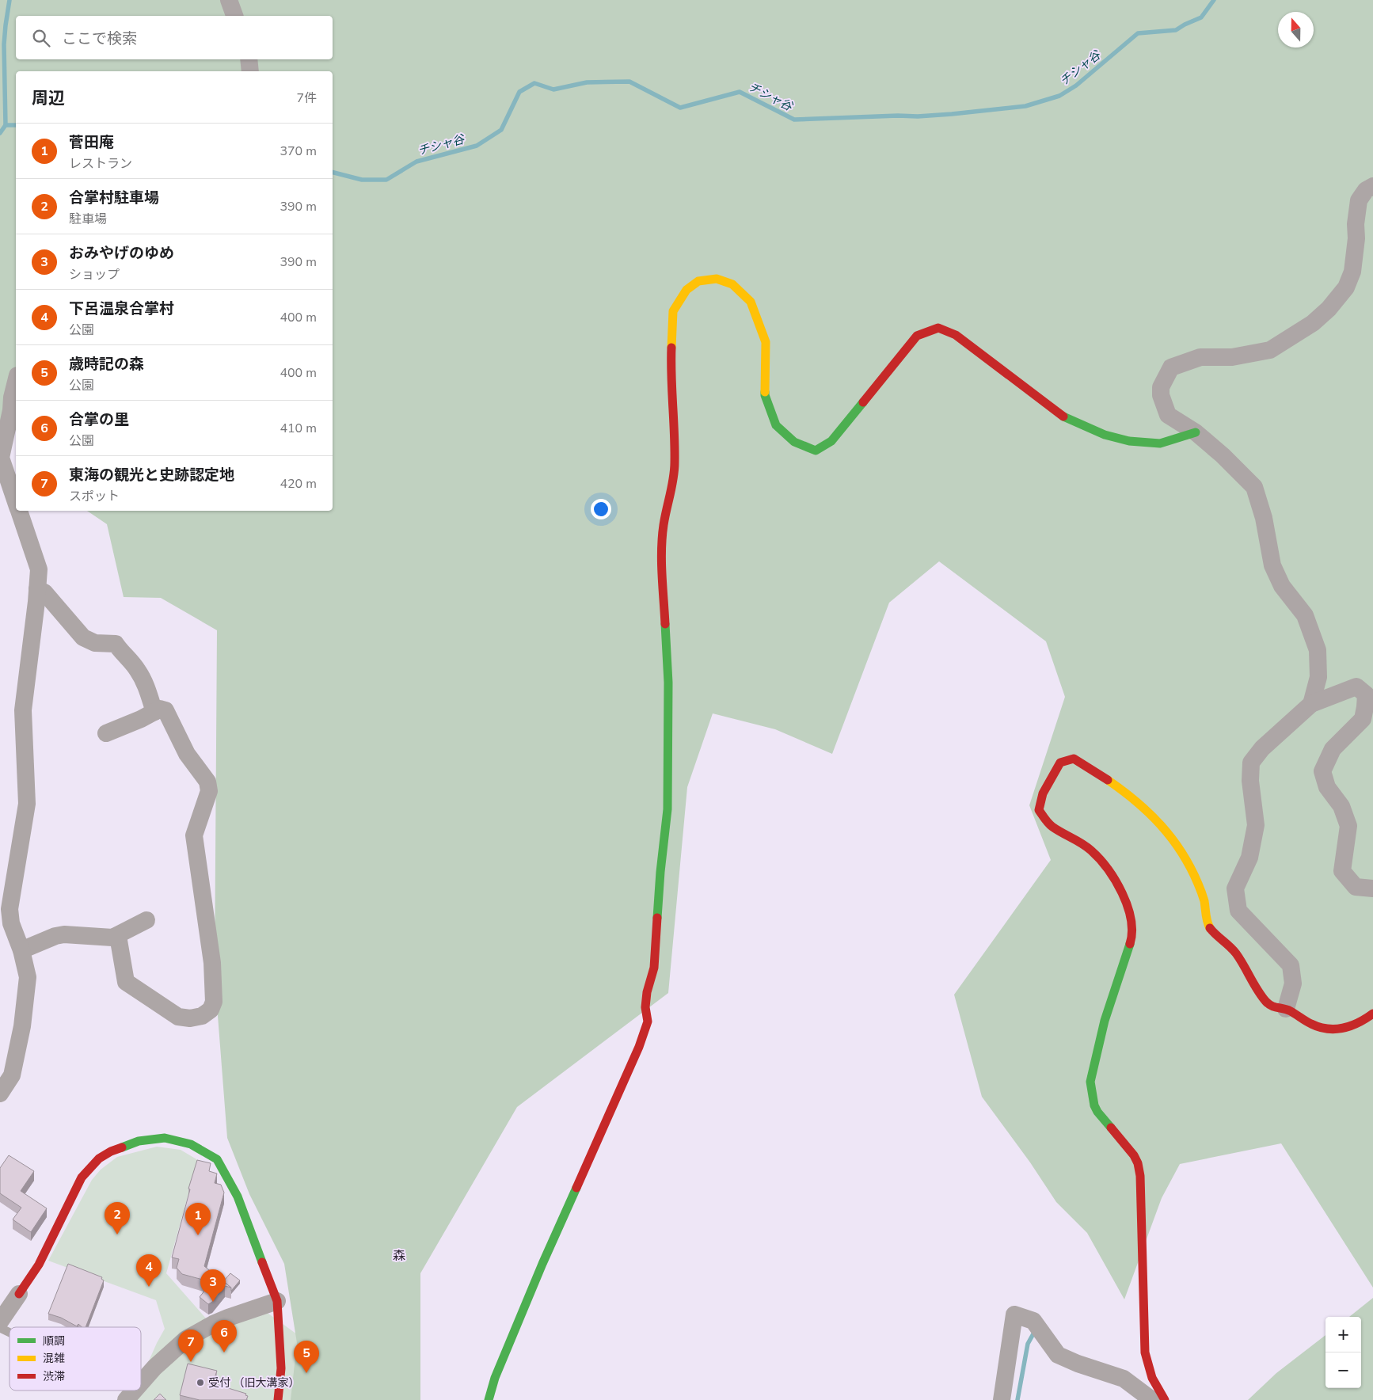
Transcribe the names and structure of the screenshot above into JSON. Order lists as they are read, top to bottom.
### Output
{
  "districts": ["森"],
  "water": ["チシャ谷"],
  "places": ["受付 （旧大溝家）"],
  "legend": ["順調", "混雑", "渋滞"],
  "north": "top",
  "page": {
    "search": "ここで検索",
    "heading": ["周辺", "7件"],
    "list": [
      {
        "mark": "1",
        "name": "菅田庵",
        "note": "レストラン",
        "value": "370 m"
      },
      {
        "mark": "2",
        "name": "合掌村駐車場",
        "note": "駐車場",
        "value": "390 m"
      },
      {
        "mark": "3",
        "name": "おみやげのゆめ",
        "note": "ショップ",
        "value": "390 m"
      },
      {
        "mark": "4",
        "name": "下呂温泉合掌村",
        "note": "公園",
        "value": "400 m"
      },
      {
        "mark": "5",
        "name": "歳時記の森",
        "note": "公園",
        "value": "400 m"
      },
      {
        "mark": "6",
        "name": "合掌の里",
        "note": "公園",
        "value": "410 m"
      },
      {
        "mark": "7",
        "name": "東海の観光と史跡認定地",
        "note": "スポット",
        "value": "420 m"
      }
    ],
    "pins": [
      "2",
      "1",
      "4",
      "3",
      "6",
      "7",
      "5"
    ],
    "map_buttons": ["+", "−"]
  }
}
